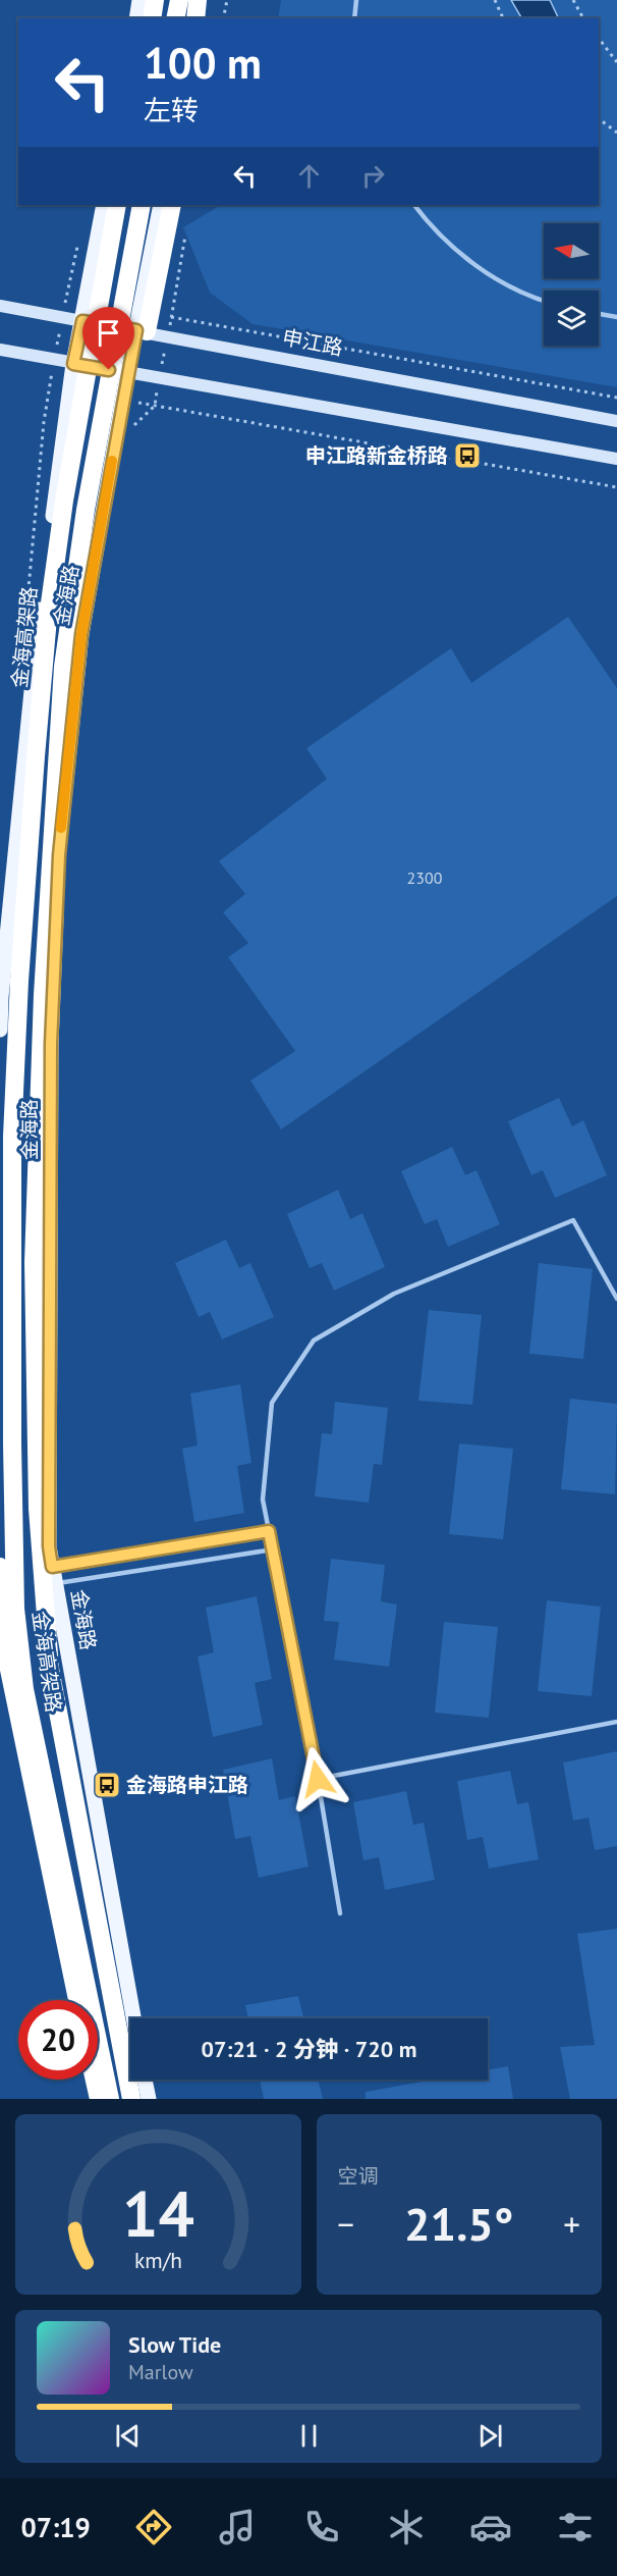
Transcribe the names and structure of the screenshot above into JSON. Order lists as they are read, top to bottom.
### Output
{
  "streets": {
    "highway": ["金海高架路"],
    "main road": ["申江路", "金海路"]
  },
  "crossings": [
    ["申江路", "金海路"]
  ],
  "places": {
    "bus stop": ["申江路新金桥路", "金海路申江路"]
  },
  "house_numbers": ["2300"],
  "north": "left",
  "page": {
    "turn": ["100 m", "左转"],
    "limit": "20",
    "trip": "07:21 · 2 分钟 · 720 m",
    "tile": "空调",
    "heat": ["−", "21.5°", "+"],
    "song": ["Slow Tide", "Marlow"],
    "tabs": "07:19",
    "gauge": ["14", "km/h"]
  }
}
